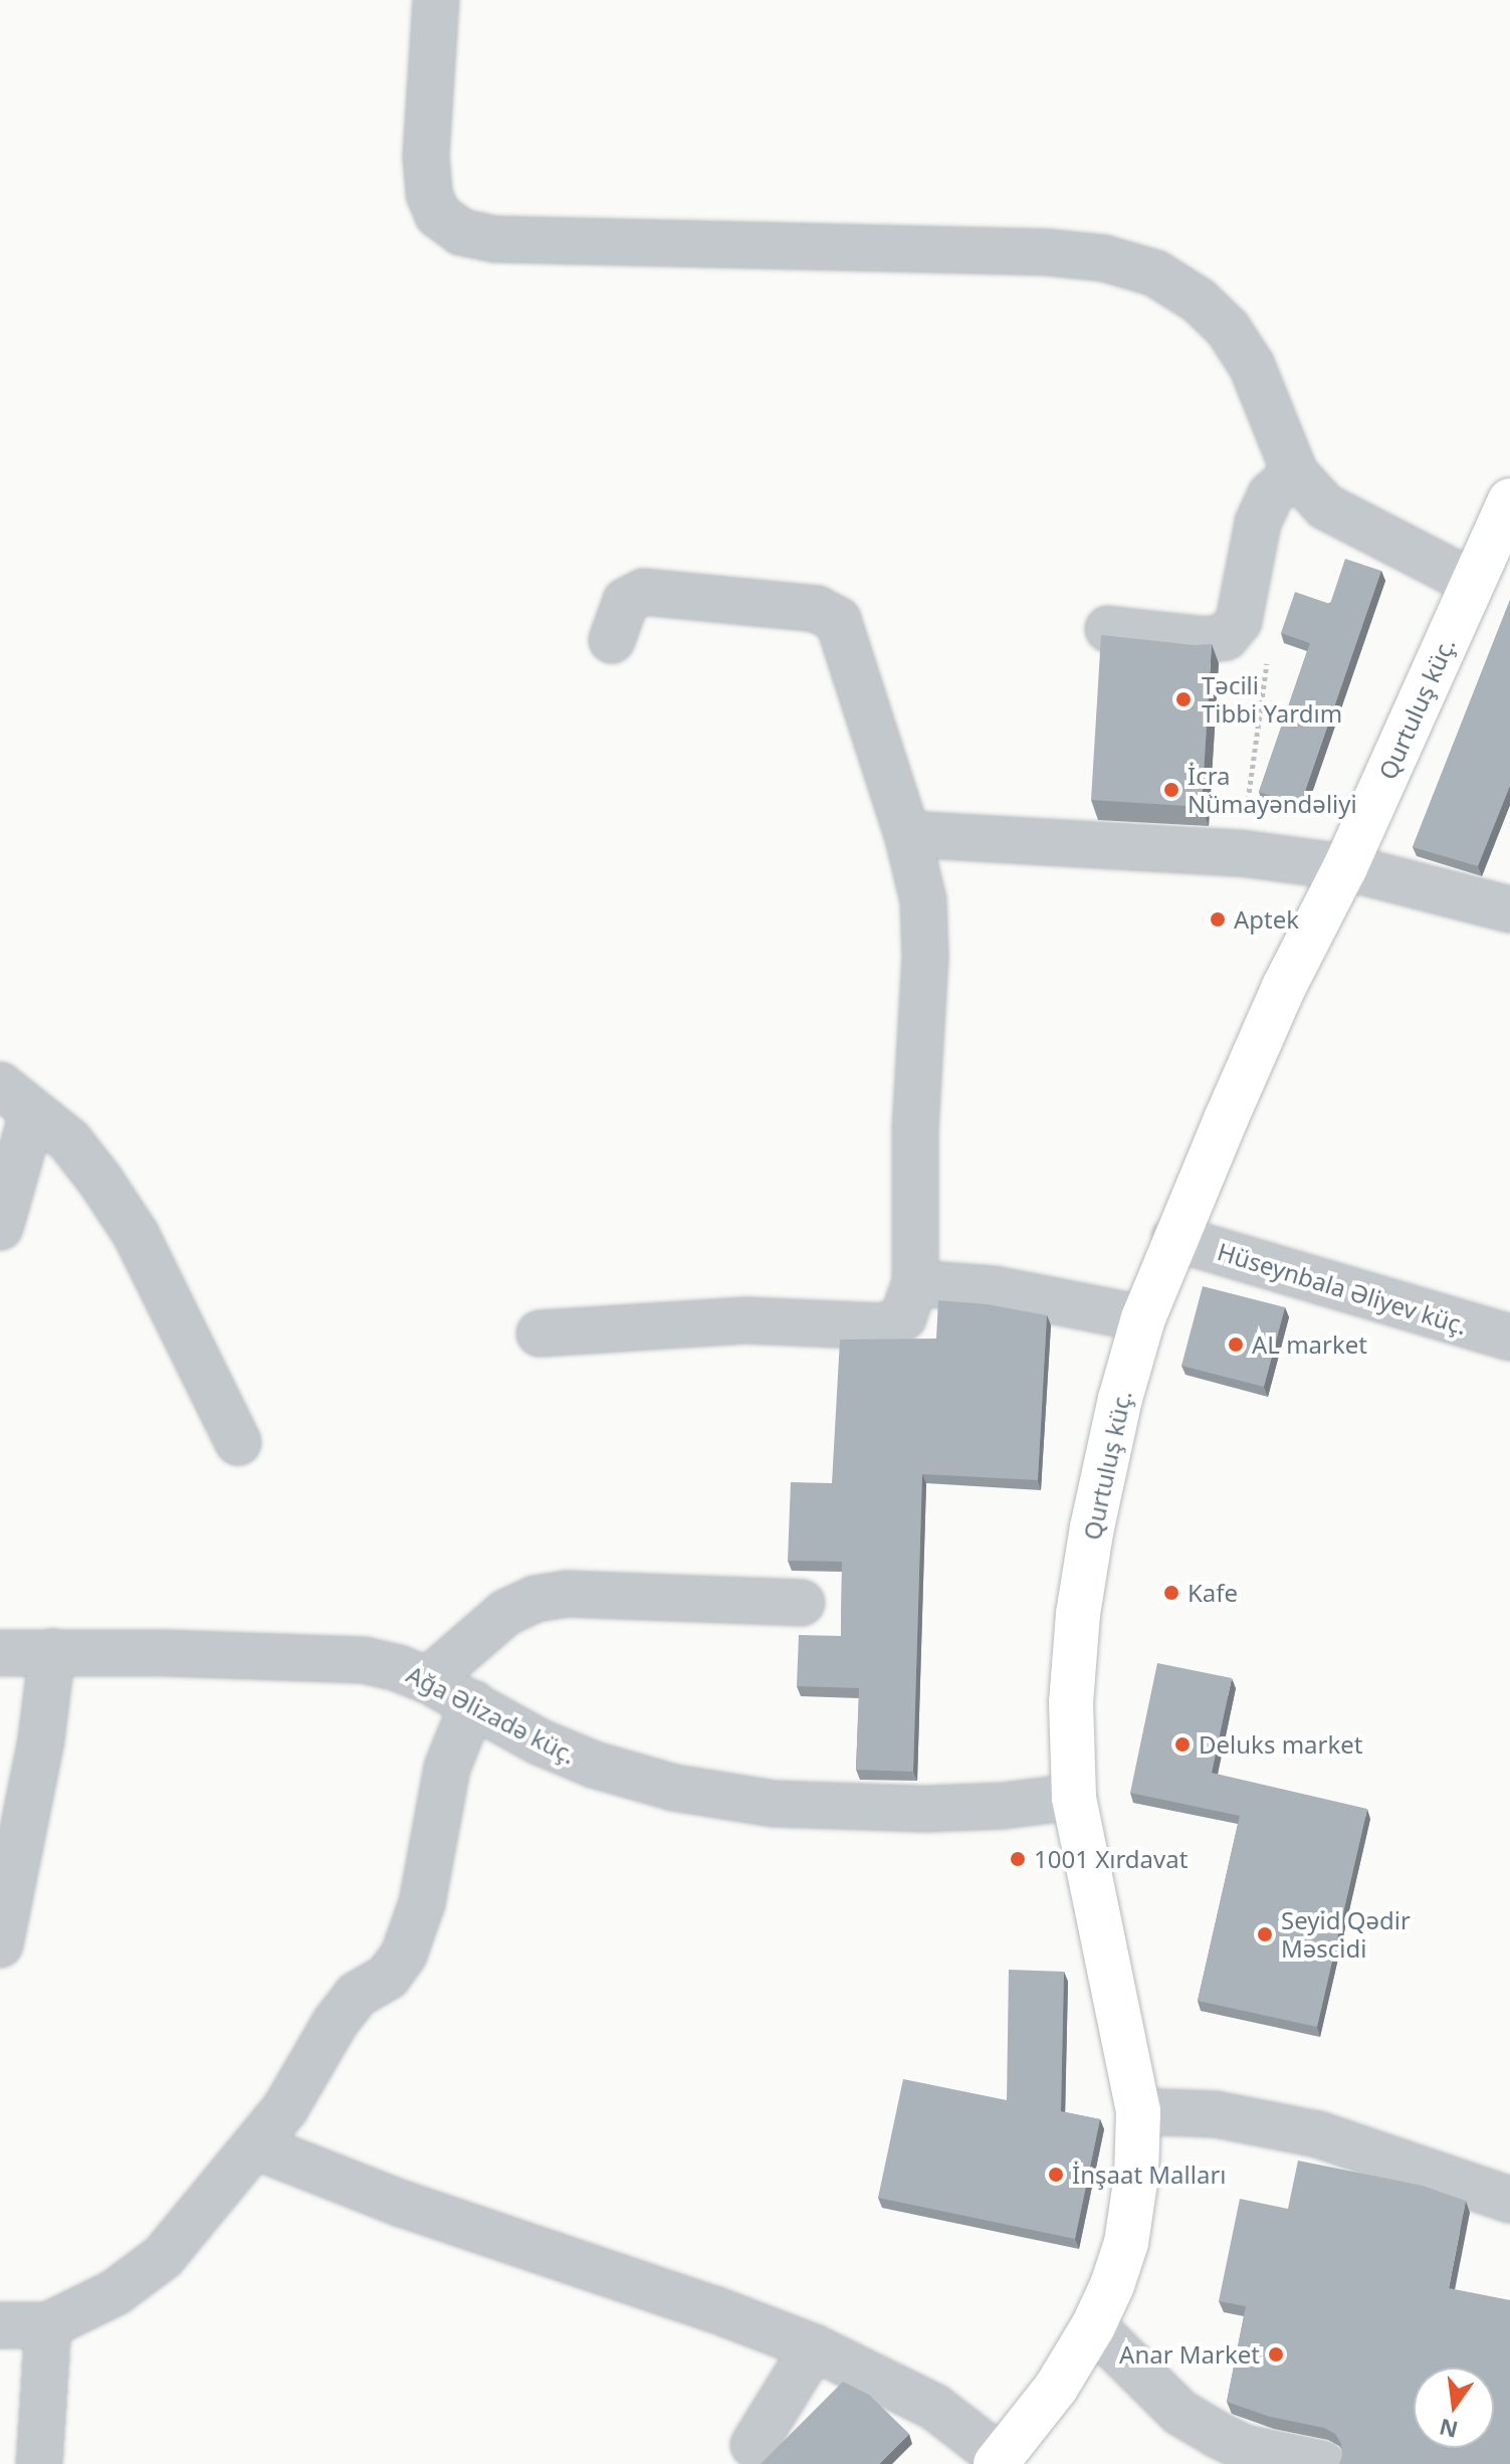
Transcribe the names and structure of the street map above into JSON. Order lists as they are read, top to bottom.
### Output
{
  "streets": {
    "main road": ["Qurtuluş küç."],
    "street": ["Hüseynbala Əliyev küç.", "Ağa Əlizadə küç."]
  },
  "crossings": [
    ["Qurtuluş küç.", "Hüseynbala Əliyev küç."],
    ["Qurtuluş küç.", "Ağa Əlizadə küç."]
  ],
  "places": [
    "Təcili Tibbi Yardım",
    "İcra Nümayəndəliyi",
    "Aptek",
    "AL market",
    "Kafe",
    "Deluks market",
    "1001 Xırdavat",
    "Seyid Qədir Məscidi",
    "İnşaat Malları",
    "Anar Market"
  ],
  "north": "bottom"
}
